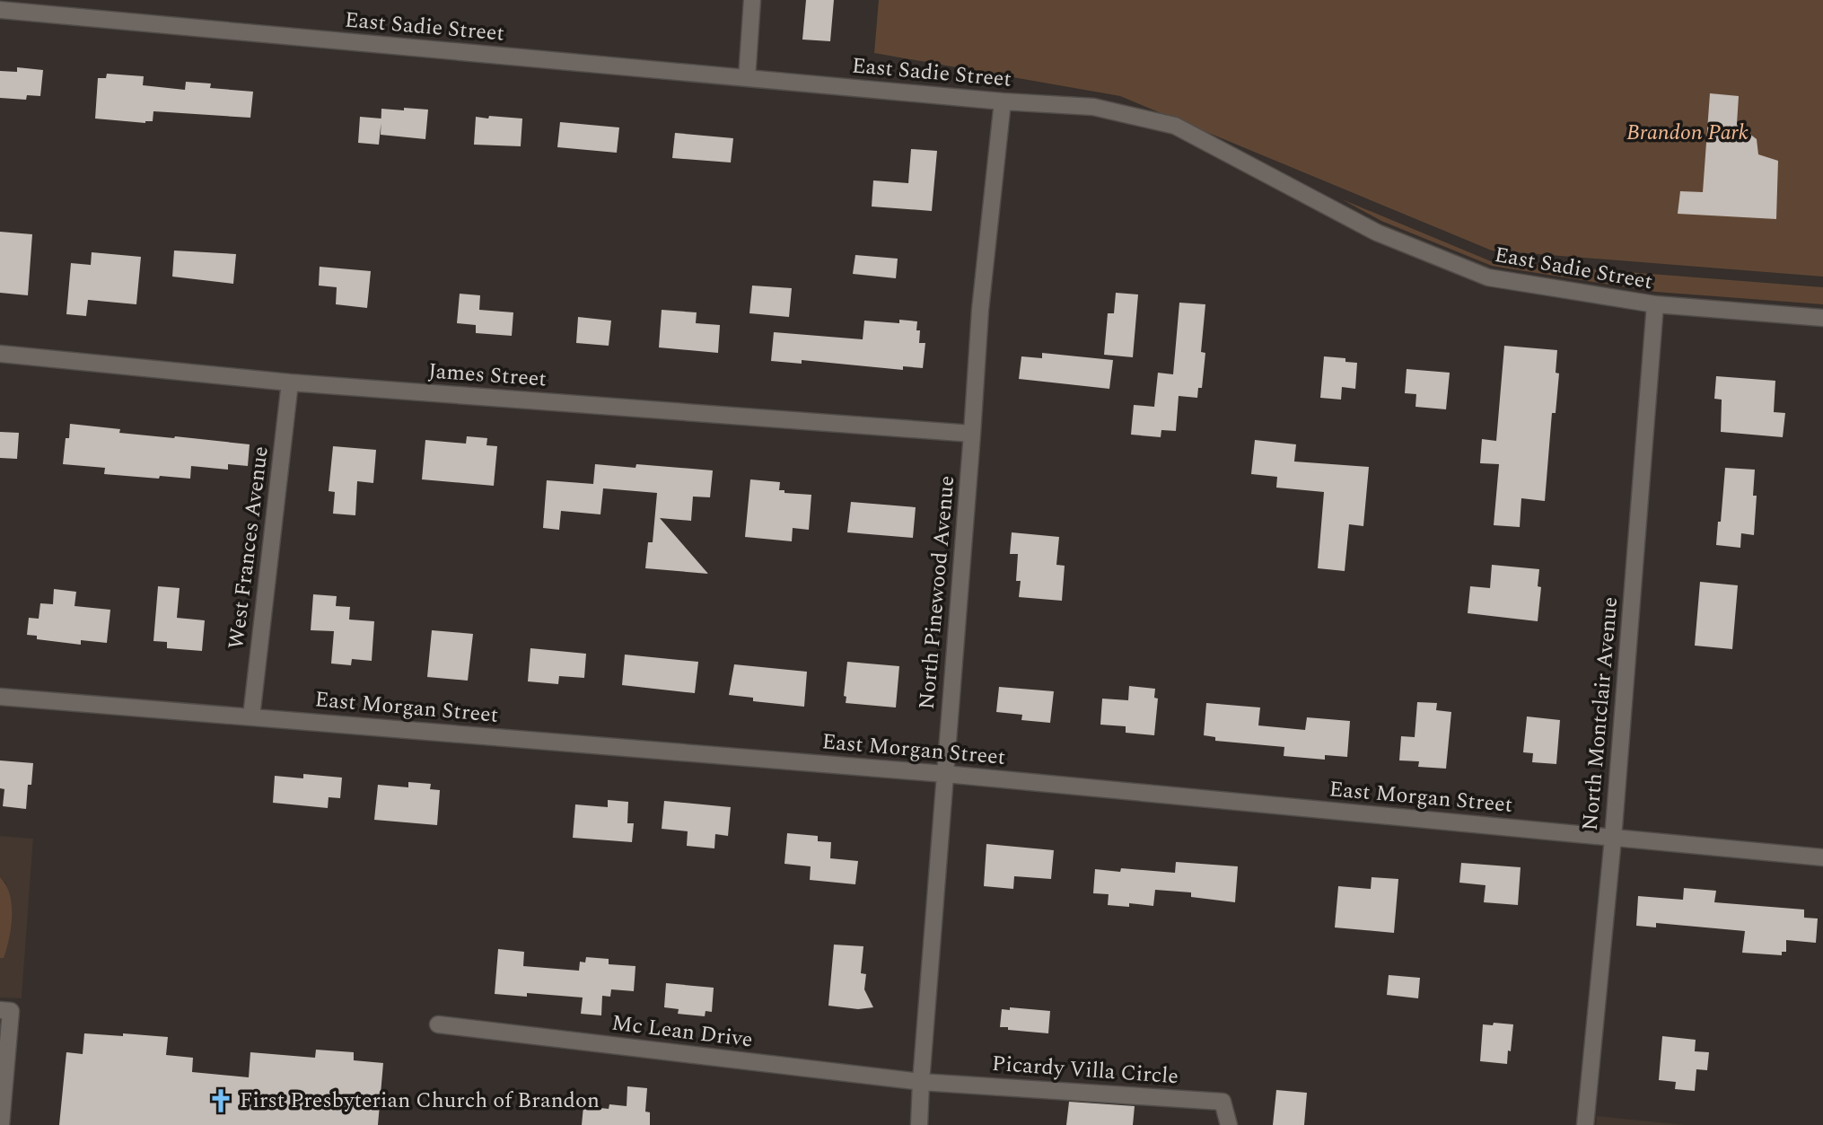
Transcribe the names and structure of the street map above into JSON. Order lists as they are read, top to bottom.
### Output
{
  "streets": {
    "street": [
      "East Sadie Street",
      "James Street",
      "West Frances Avenue",
      "North Pinewood Avenue",
      "East Morgan Street",
      "North Montclair Avenue",
      "Mc Lean Drive",
      "Picardy Villa Circle"
    ]
  },
  "crossings": [
    ["East Sadie Street", "North Pinewood Avenue"],
    ["East Sadie Street", "North Montclair Avenue"],
    ["James Street", "West Frances Avenue"],
    ["James Street", "North Pinewood Avenue"],
    ["West Frances Avenue", "East Morgan Street"],
    ["North Pinewood Avenue", "East Morgan Street"],
    ["North Pinewood Avenue", "Mc Lean Drive"],
    ["North Pinewood Avenue", "Picardy Villa Circle"],
    ["East Morgan Street", "North Montclair Avenue"],
    ["Mc Lean Drive", "Picardy Villa Circle"]
  ],
  "parks": ["Brandon Park"],
  "places": {
    "church": ["First Presbyterian Church of Brandon"]
  }
}
